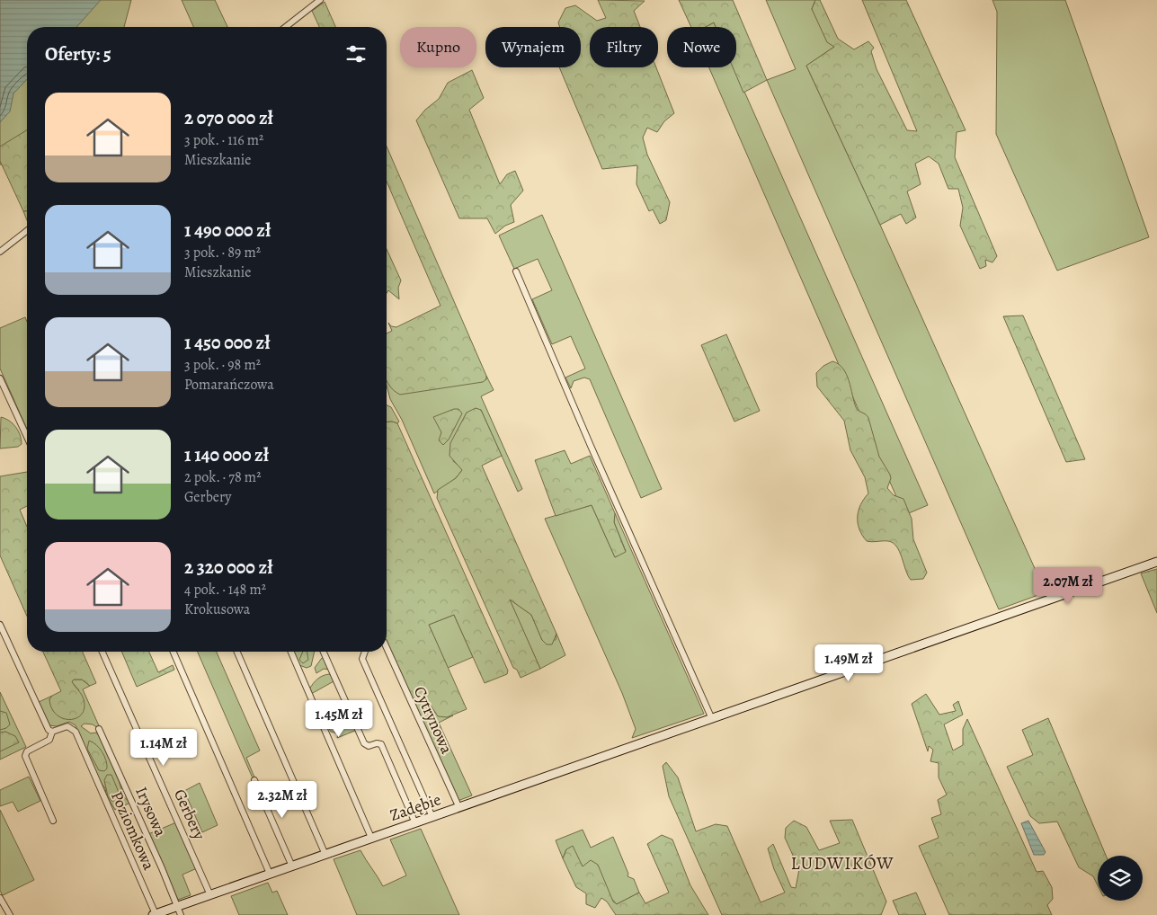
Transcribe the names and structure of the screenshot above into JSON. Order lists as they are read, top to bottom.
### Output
{
  "streets": {
    "street": [
      "Cytrynowa",
      "Zadębie",
      "Irysowa",
      "Gerbery",
      "Poziomkowa"
    ]
  },
  "crossings": [
    ["Cytrynowa", "Zadębie"],
    ["Zadębie", "Irysowa"],
    ["Zadębie", "Gerbery"],
    ["Zadębie", "Poziomkowa"]
  ],
  "districts": ["LUDWIKÓW"],
  "page": {
    "chip": [
      "Kupno",
      "Wynajem",
      "Filtry",
      "Nowe"
    ],
    "heading": "Oferty: 5",
    "list": [
      {
        "name": "2 070 000 zł",
        "note": "3 pok. · 116 m² · Mieszkanie"
      },
      {
        "name": "1 490 000 zł",
        "note": "3 pok. · 89 m² · Mieszkanie"
      },
      {
        "name": "1 450 000 zł",
        "note": "3 pok. · 98 m² · Pomarańczowa"
      },
      {
        "name": "1 140 000 zł",
        "note": "2 pok. · 78 m² · Gerbery"
      },
      {
        "name": "2 320 000 zł",
        "note": "4 pok. · 148 m² · Krokusowa"
      }
    ],
    "price": [
      "2.07M zł",
      "1.49M zł",
      "1.45M zł",
      "1.14M zł",
      "2.32M zł"
    ]
  }
}
